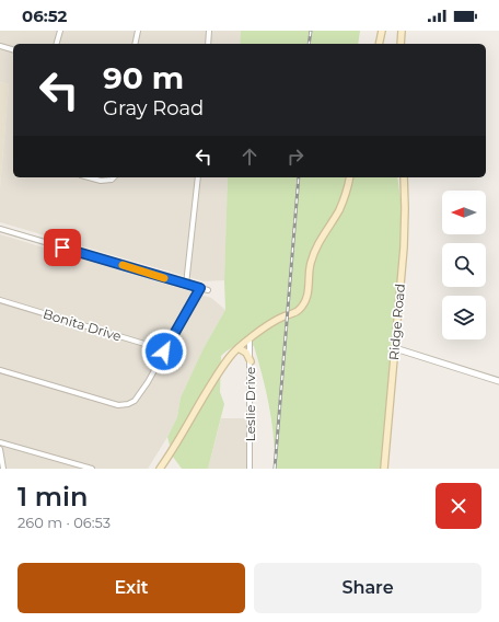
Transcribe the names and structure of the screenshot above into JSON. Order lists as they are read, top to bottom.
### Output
{
  "streets": {
    "main road": ["Ridge Road"],
    "street": ["Bonita Drive", "Leslie Drive"]
  },
  "north": "left",
  "page": {
    "status": "06:52",
    "turn": ["90 m", "Gray Road"],
    "heading": ["1 min", "260 m · 06:53"],
    "buttons": ["Exit", "Share"]
  }
}
